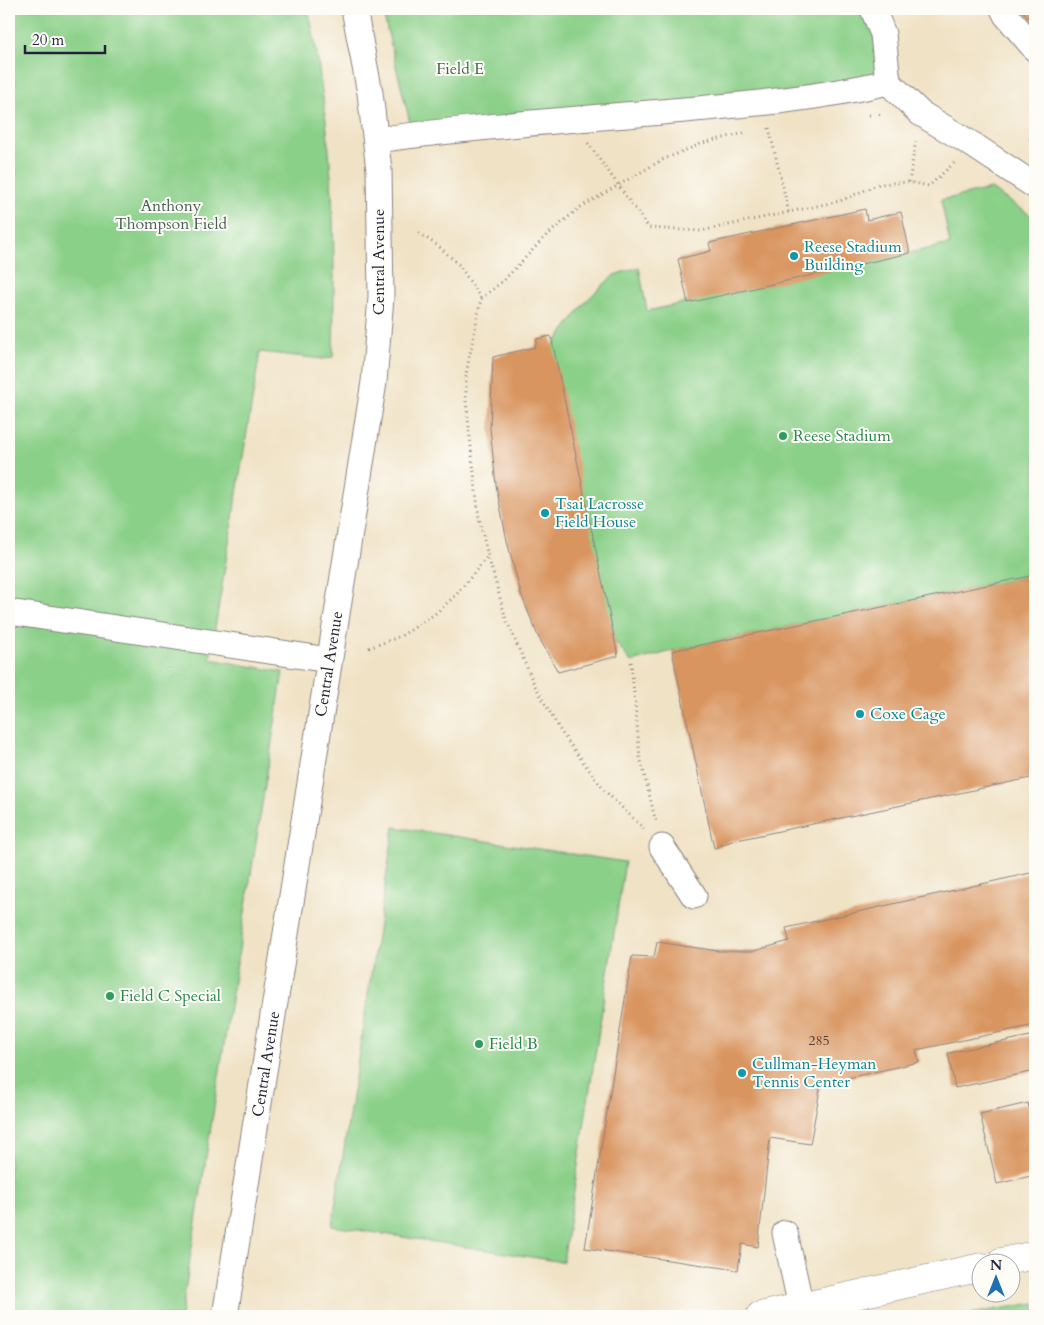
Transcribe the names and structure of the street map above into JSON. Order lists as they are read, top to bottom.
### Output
{
  "streets": {
    "street": ["Central Avenue"]
  },
  "parks": ["Field E", "Anthony Thompson Field"],
  "places": [
    "Reese Stadium Building",
    "Reese Stadium",
    "Tsai Lacrosse Field House",
    "Coxe Cage",
    "Field C Special",
    "Field B",
    "Cullman-Heyman Tennis Center"
  ],
  "house_numbers": ["285"],
  "scale_bar": "20 m",
  "north": "top"
}
